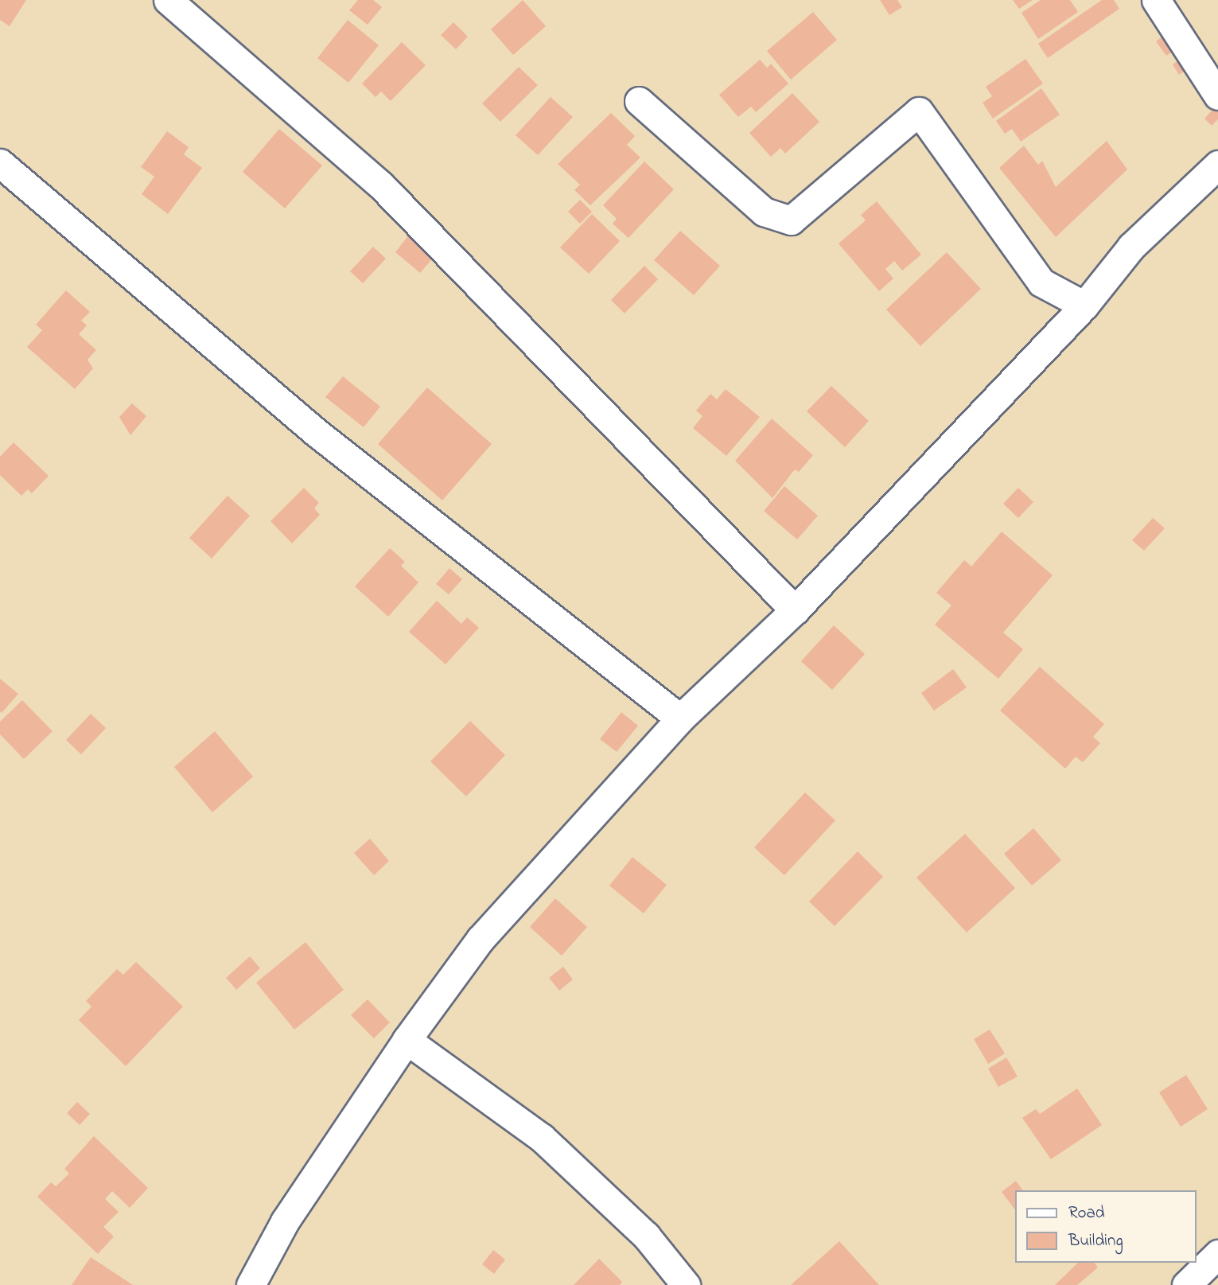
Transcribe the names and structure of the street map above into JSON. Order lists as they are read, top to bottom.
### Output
{
  "legend": ["Road", "Building"]
}
